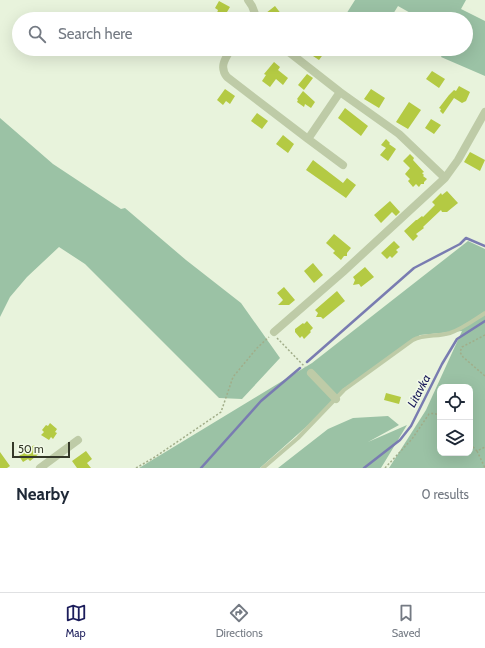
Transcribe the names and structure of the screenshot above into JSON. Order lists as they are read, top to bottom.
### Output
{
  "water": ["Litavka"],
  "scale_bar": "50 m",
  "page": {
    "search": "Search here",
    "scale": "50 m",
    "heading": ["Nearby", "0 results"],
    "nav": ["Map", "Directions", "Saved"]
  }
}
